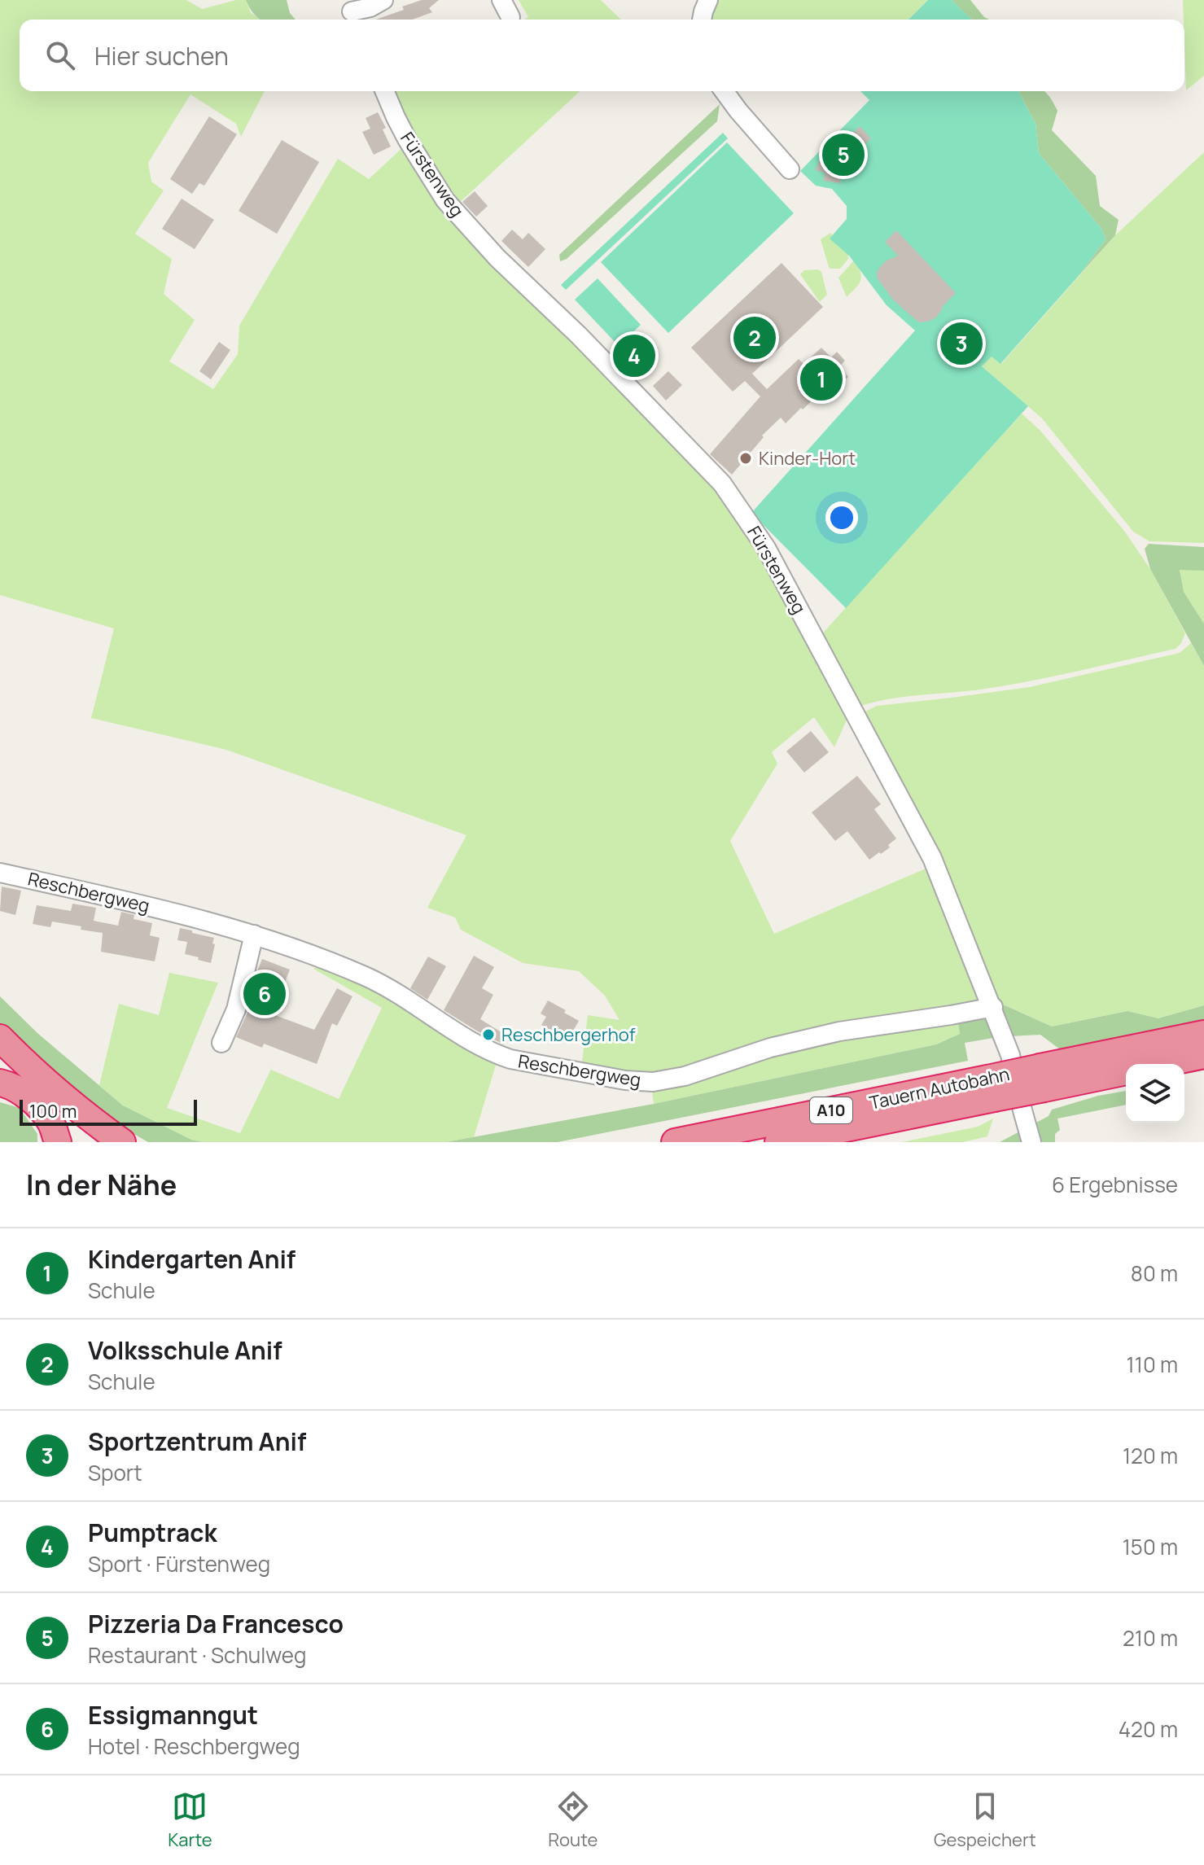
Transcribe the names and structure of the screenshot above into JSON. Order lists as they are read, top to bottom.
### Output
{
  "streets": {
    "highway": ["Tauern Autobahn", "A10"],
    "street": ["Fürstenweg", "Reschbergweg"]
  },
  "crossings": [
    ["Fürstenweg", "Reschbergweg"]
  ],
  "places": ["Kinder-Hort", "Reschbergerhof"],
  "scale_bar": "100 m",
  "page": {
    "search": "Hier suchen",
    "pins": [
      "5",
      "2",
      "3",
      "4",
      "1",
      "6"
    ],
    "scale": "100 m",
    "heading": ["In der Nähe", "6 Ergebnisse"],
    "list": [
      {
        "mark": "1",
        "name": "Kindergarten Anif",
        "note": "Schule",
        "value": "80 m"
      },
      {
        "mark": "2",
        "name": "Volksschule Anif",
        "note": "Schule",
        "value": "110 m"
      },
      {
        "mark": "3",
        "name": "Sportzentrum Anif",
        "note": "Sport",
        "value": "120 m"
      },
      {
        "mark": "4",
        "name": "Pumptrack",
        "note": "Sport · Fürstenweg",
        "value": "150 m"
      },
      {
        "mark": "5",
        "name": "Pizzeria Da Francesco",
        "note": "Restaurant · Schulweg",
        "value": "210 m"
      },
      {
        "mark": "6",
        "name": "Essigmanngut",
        "note": "Hotel · Reschbergweg",
        "value": "420 m"
      }
    ],
    "nav": ["Karte", "Route", "Gespeichert"]
  }
}
